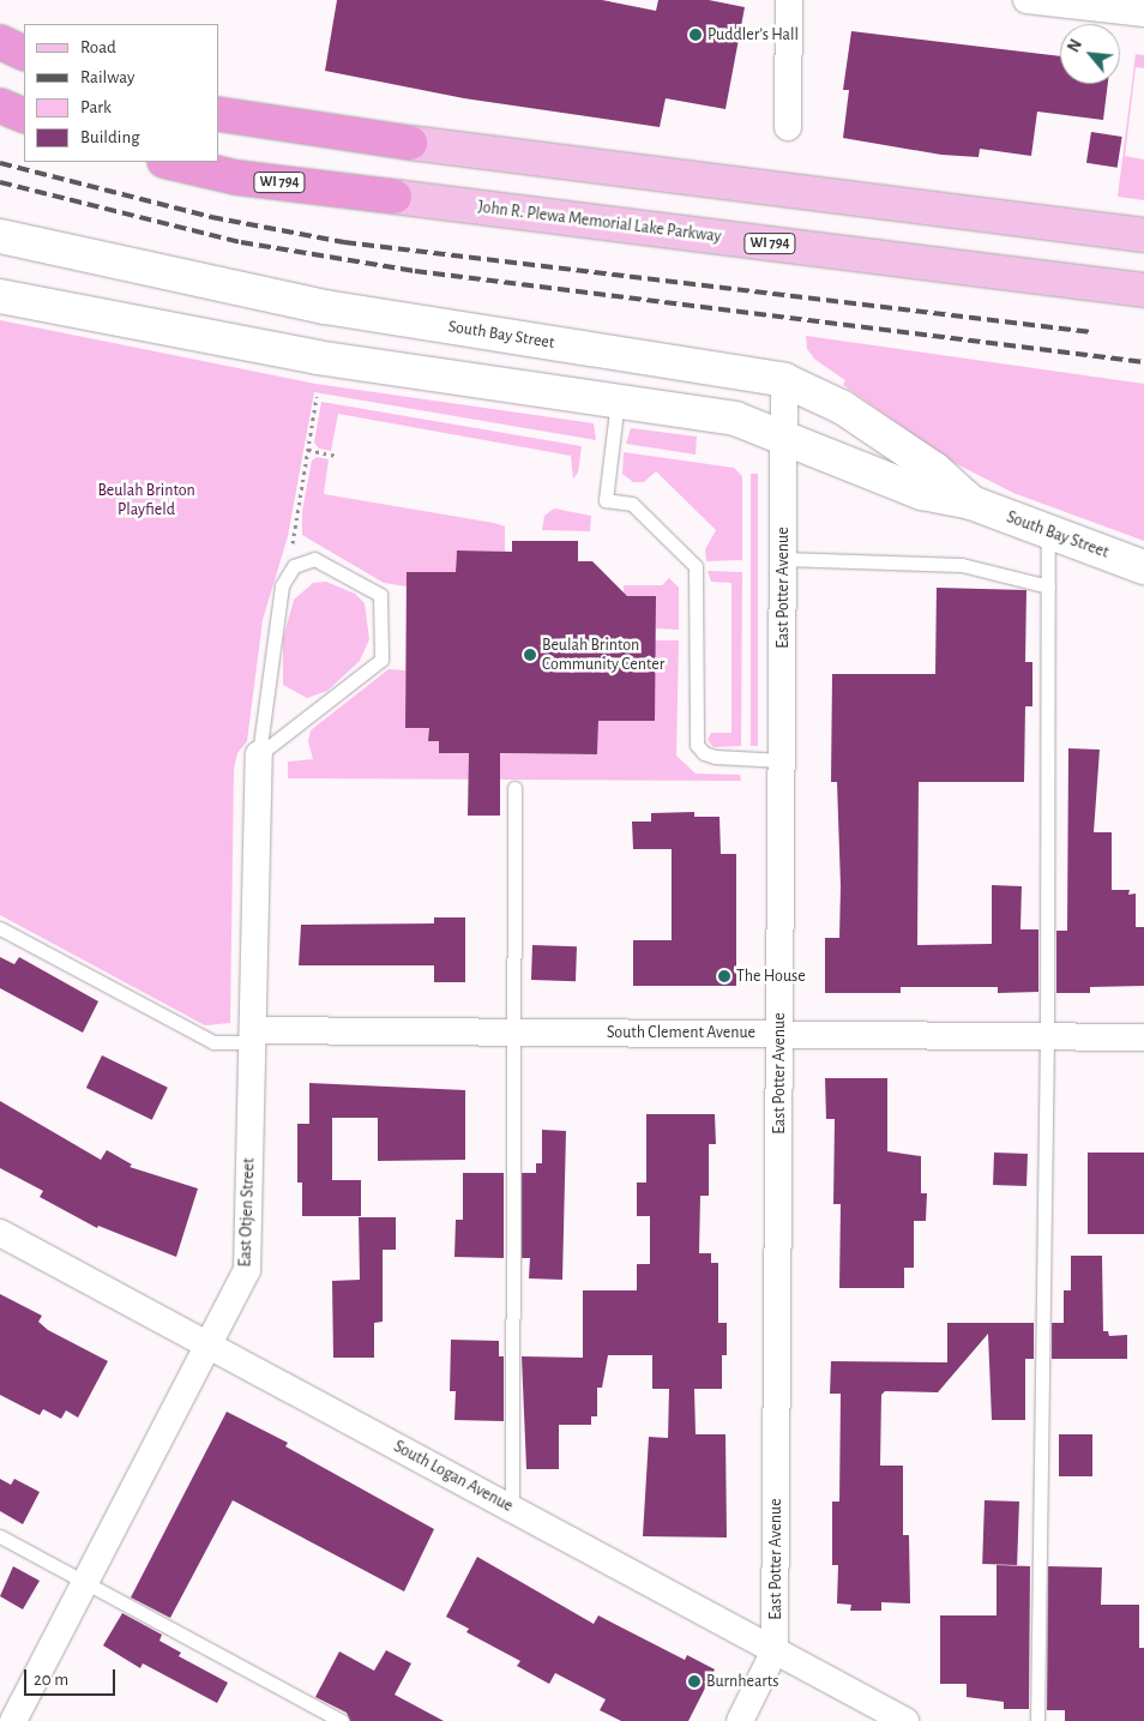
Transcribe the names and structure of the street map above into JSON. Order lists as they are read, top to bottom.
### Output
{
  "streets": {
    "highway": ["WI 794", "John R. Plewa Memorial Lake Parkway"],
    "main road": ["South Bay Street"],
    "street": [
      "East Potter Avenue",
      "South Clement Avenue",
      "East Otjen Street",
      "South Logan Avenue"
    ]
  },
  "crossings": [
    ["South Bay Street", "East Potter Avenue"],
    ["East Potter Avenue", "South Clement Avenue"],
    ["East Potter Avenue", "South Logan Avenue"],
    ["South Clement Avenue", "East Otjen Street"],
    ["East Otjen Street", "South Logan Avenue"]
  ],
  "parks": ["Beulah Brinton Playfield"],
  "places": [
    "Puddler’s Hall",
    "Beulah Brinton Community Center",
    "The House",
    "Burnhearts"
  ],
  "legend": [
    "Road",
    "Railway",
    "Park",
    "Building"
  ],
  "scale_bar": "20 m",
  "north": "top left"
}
